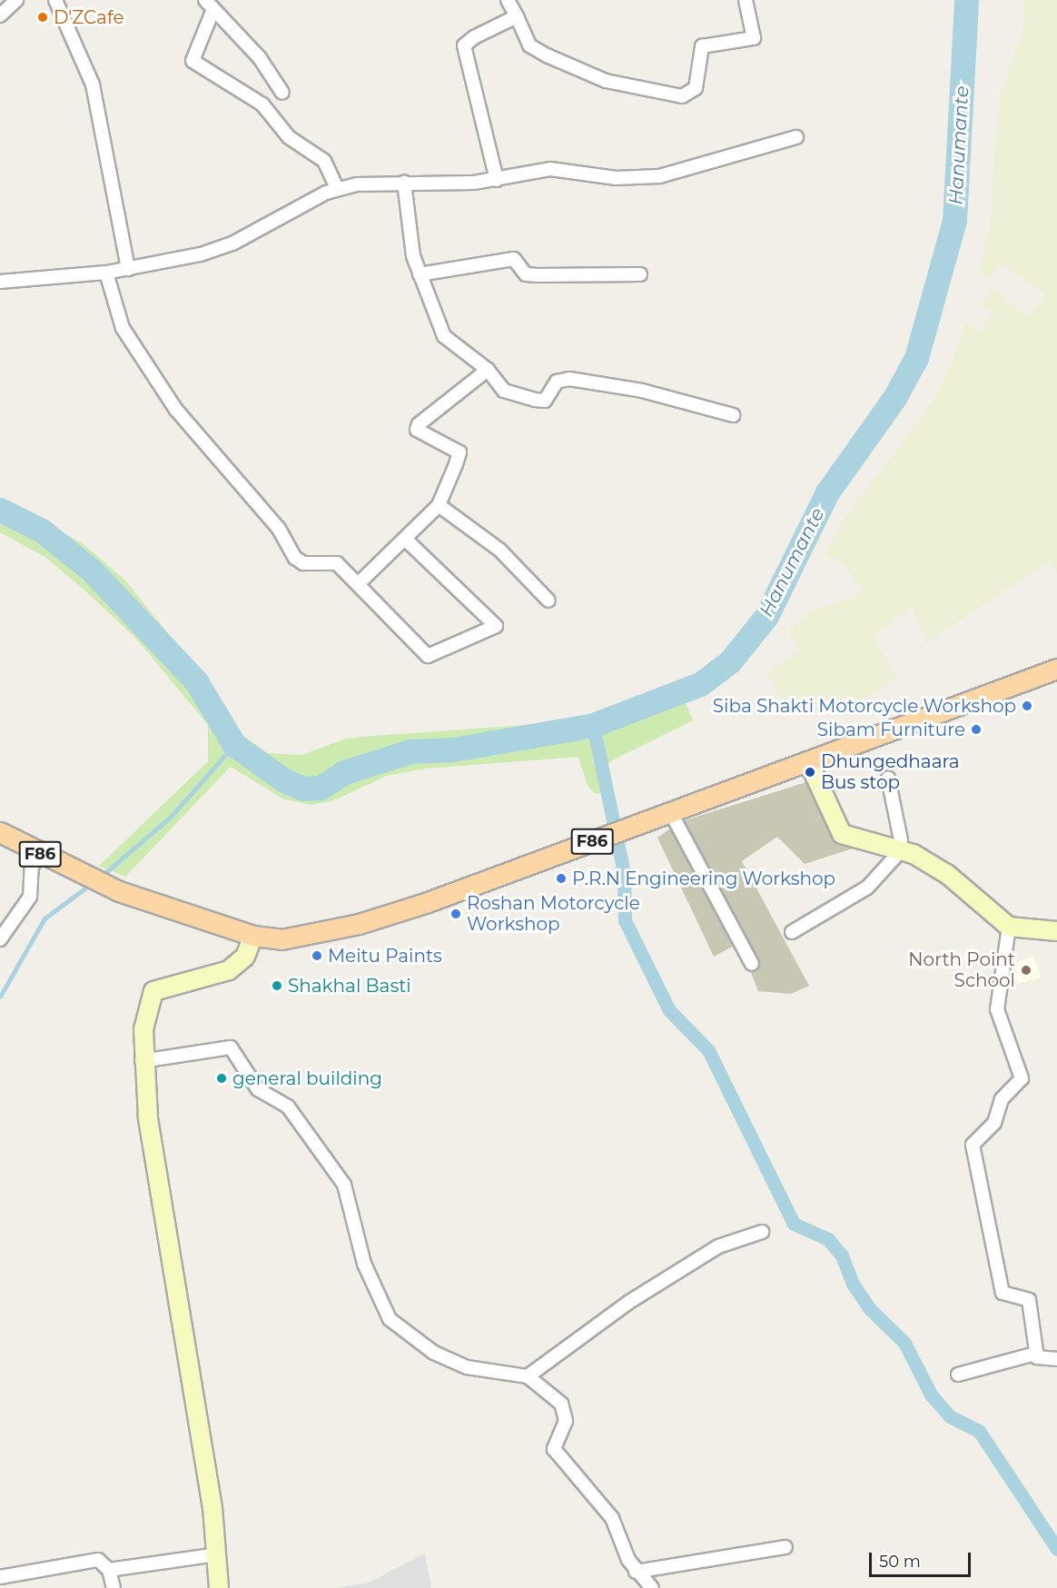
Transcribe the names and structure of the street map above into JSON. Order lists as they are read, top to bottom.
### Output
{
  "streets": {
    "main road": ["F86"]
  },
  "water": ["Hanumante"],
  "places": [
    "D'ZCafe",
    "Siba Shakti Motorcycle Workshop",
    "Sibam Furniture",
    "Dhungedhaara Bus stop",
    "P.R.N Engineering Workshop",
    "Roshan Motorcycle Workshop",
    "Meitu Paints",
    "North Point School",
    "Shakhal Basti",
    "general building"
  ],
  "scale_bar": "50 m"
}
